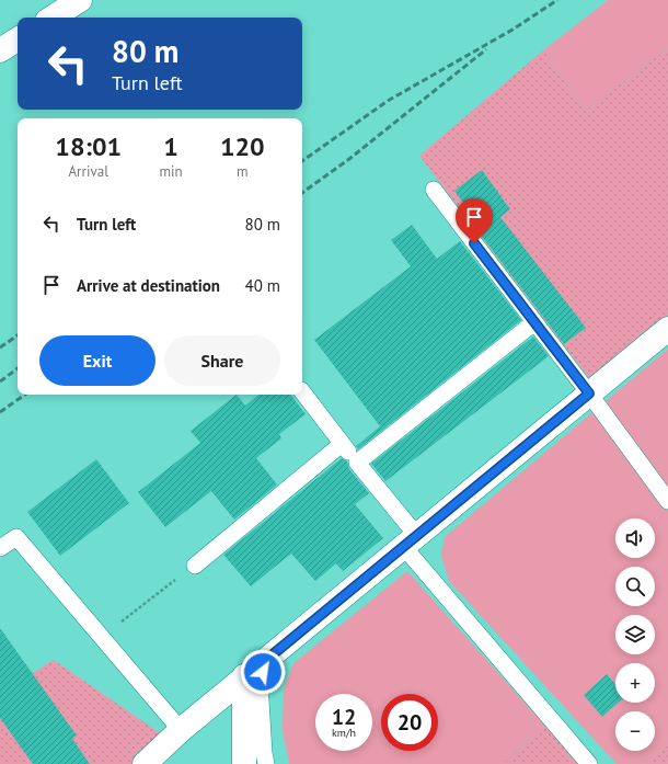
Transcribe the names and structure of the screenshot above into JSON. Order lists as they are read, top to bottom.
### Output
{
  "page": {
    "turn": ["80 m", "Turn left"],
    "eta": [
      "18:01",
      "Arrival",
      "1",
      "min",
      "120",
      "m"
    ],
    "list": [
      {
        "name": "Turn left",
        "value": "80 m"
      },
      {
        "name": "Arrive at destination",
        "value": "40 m"
      }
    ],
    "buttons": ["Exit", "Share"],
    "map_buttons": ["+", "−"],
    "speed": "12 km/h",
    "limit": "20"
  }
}
